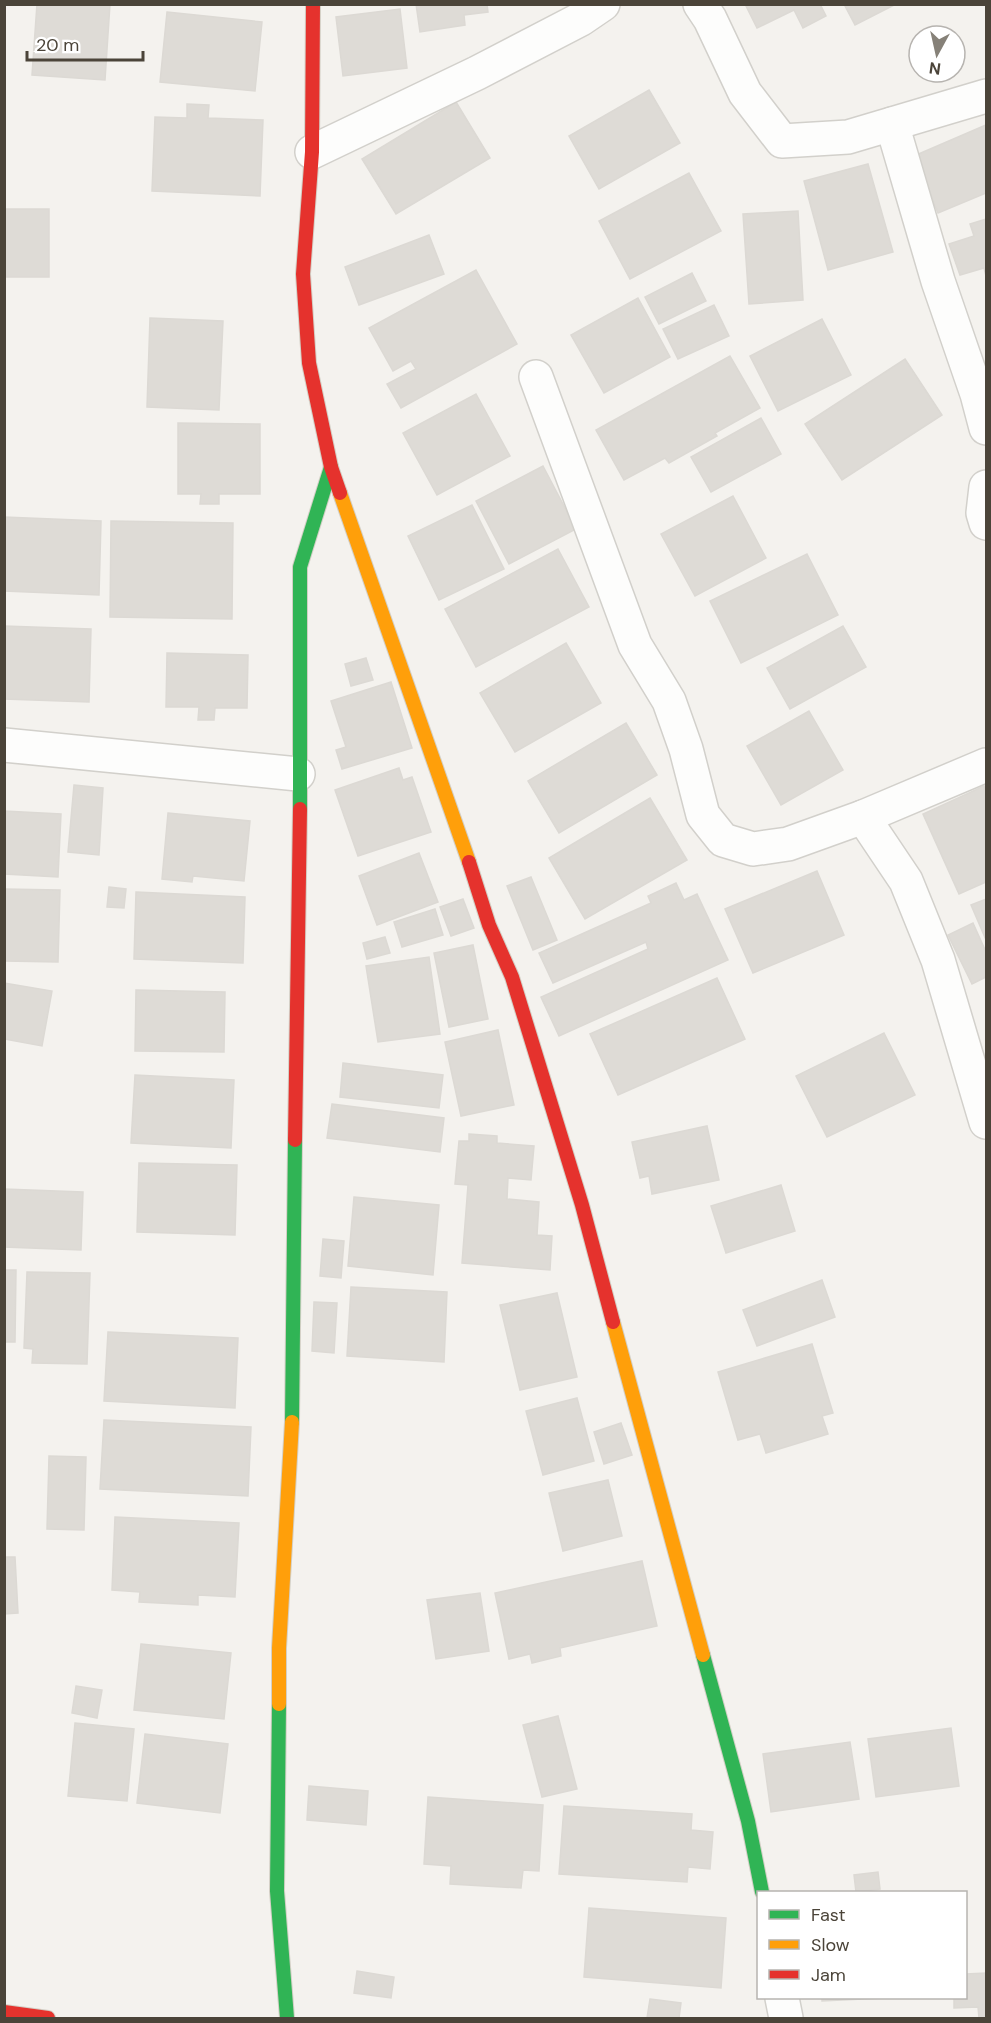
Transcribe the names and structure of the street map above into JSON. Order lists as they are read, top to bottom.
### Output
{
  "legend": ["Fast", "Slow", "Jam"],
  "scale_bar": "20 m",
  "north": "bottom"
}
